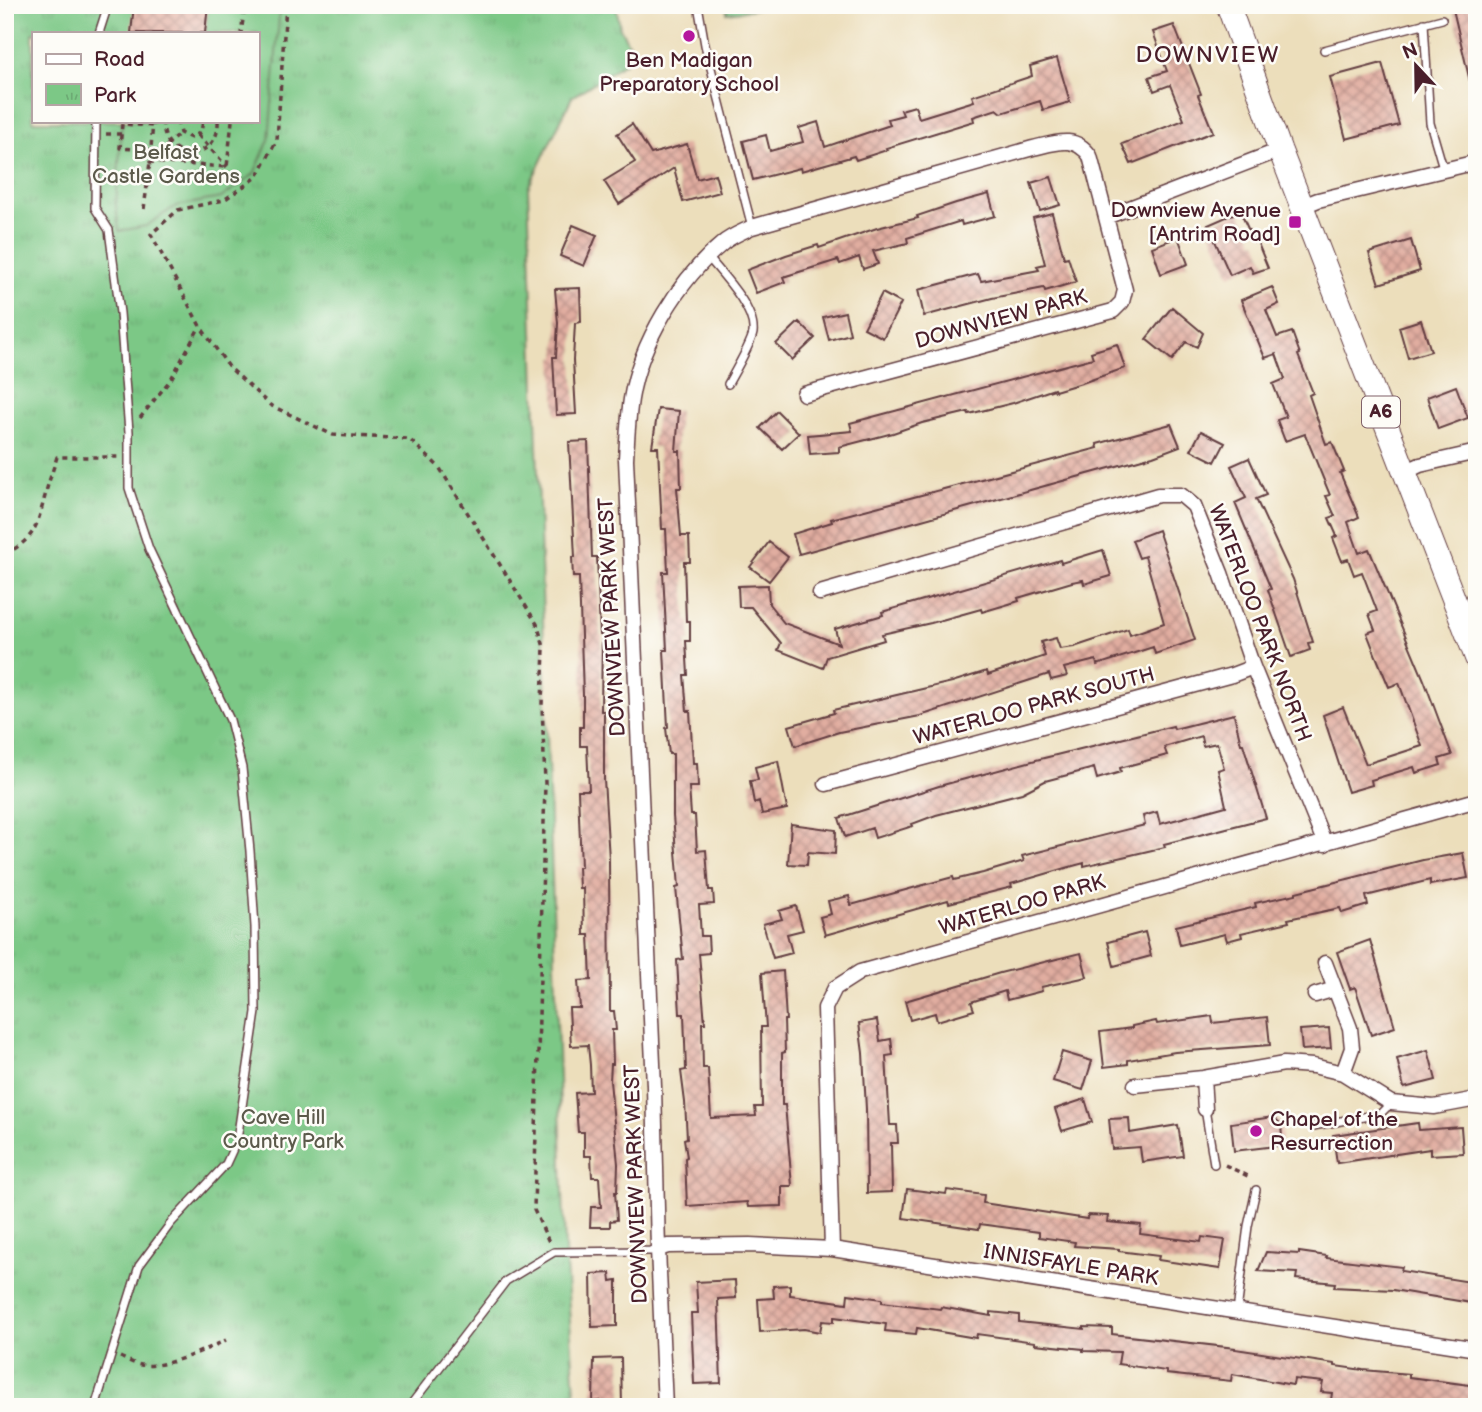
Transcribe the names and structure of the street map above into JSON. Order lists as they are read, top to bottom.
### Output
{
  "streets": {
    "main road": ["A6"],
    "street": [
      "DOWNVIEW PARK",
      "DOWNVIEW PARK WEST",
      "WATERLOO PARK NORTH",
      "WATERLOO PARK SOUTH",
      "WATERLOO PARK",
      "INNISFAYLE PARK"
    ]
  },
  "crossings": [
    ["DOWNVIEW PARK", "DOWNVIEW PARK WEST"],
    ["DOWNVIEW PARK WEST", "INNISFAYLE PARK"],
    ["WATERLOO PARK NORTH", "WATERLOO PARK SOUTH"],
    ["WATERLOO PARK NORTH", "WATERLOO PARK"],
    ["WATERLOO PARK", "INNISFAYLE PARK"]
  ],
  "districts": ["DOWNVIEW"],
  "parks": ["Belfast Castle Gardens", "Cave Hill Country Park"],
  "places": {
    "other": ["Ben Madigan Preparatory School", "Chapel of the Resurrection"],
    "transit": ["Downview Avenue [Antrim Road]"]
  },
  "legend": ["Road", "Park"],
  "north": "top"
}
